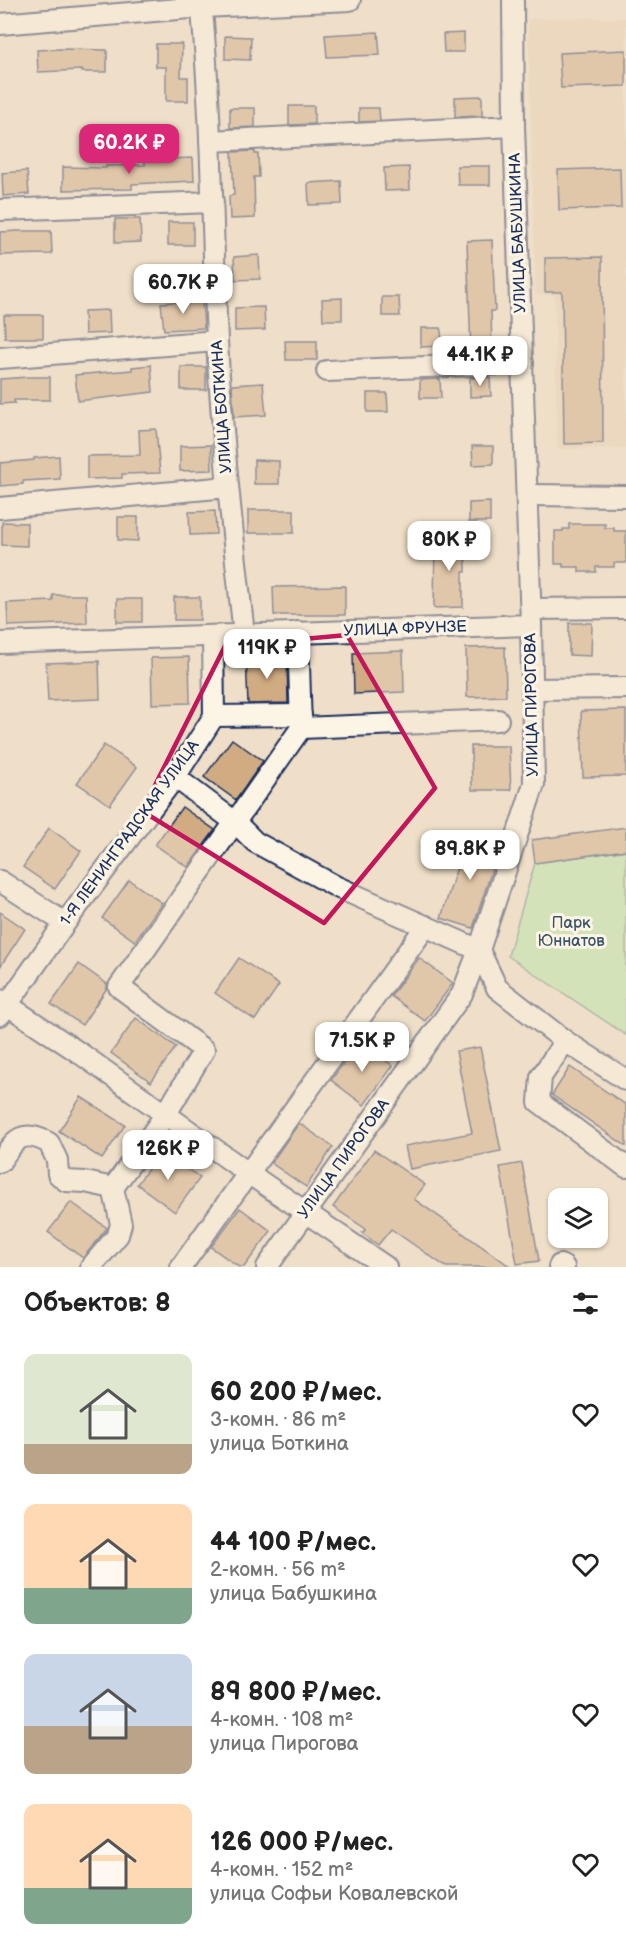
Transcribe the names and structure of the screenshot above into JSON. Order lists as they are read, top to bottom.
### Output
{
  "streets": {
    "street": [
      "УЛИЦА БАБУШКИНА",
      "УЛИЦА БОТКИНА",
      "УЛИЦА ФРУНЗЕ",
      "УЛИЦА ПИРОГОВА",
      "1-Я ЛЕНИНГРАДСКАЯ УЛИЦА"
    ]
  },
  "crossings": [
    ["УЛИЦА БАБУШКИНА", "УЛИЦА ФРУНЗЕ"],
    ["УЛИЦА БАБУШКИНА", "УЛИЦА ПИРОГОВА"],
    ["УЛИЦА БОТКИНА", "УЛИЦА ФРУНЗЕ"],
    ["УЛИЦА ФРУНЗЕ", "УЛИЦА ПИРОГОВА"]
  ],
  "parks": ["Парк Юннатов"],
  "page": {
    "price": [
      "60.2K ₽",
      "60.7K ₽",
      "44.1K ₽",
      "80K ₽",
      "119K ₽",
      "89.8K ₽",
      "71.5K ₽",
      "126K ₽"
    ],
    "heading": "Объектов: 8",
    "list": [
      {
        "name": "60 200 ₽/мес.",
        "note": "3-комн. · 86 m² · улица Боткина"
      },
      {
        "name": "44 100 ₽/мес.",
        "note": "2-комн. · 56 m² · улица Бабушкина"
      },
      {
        "name": "89 800 ₽/мес.",
        "note": "4-комн. · 108 m² · улица Пирогова"
      },
      {
        "name": "126 000 ₽/мес.",
        "note": "4-комн. · 152 m² · улица Софьи Ковалевской"
      }
    ]
  }
}
